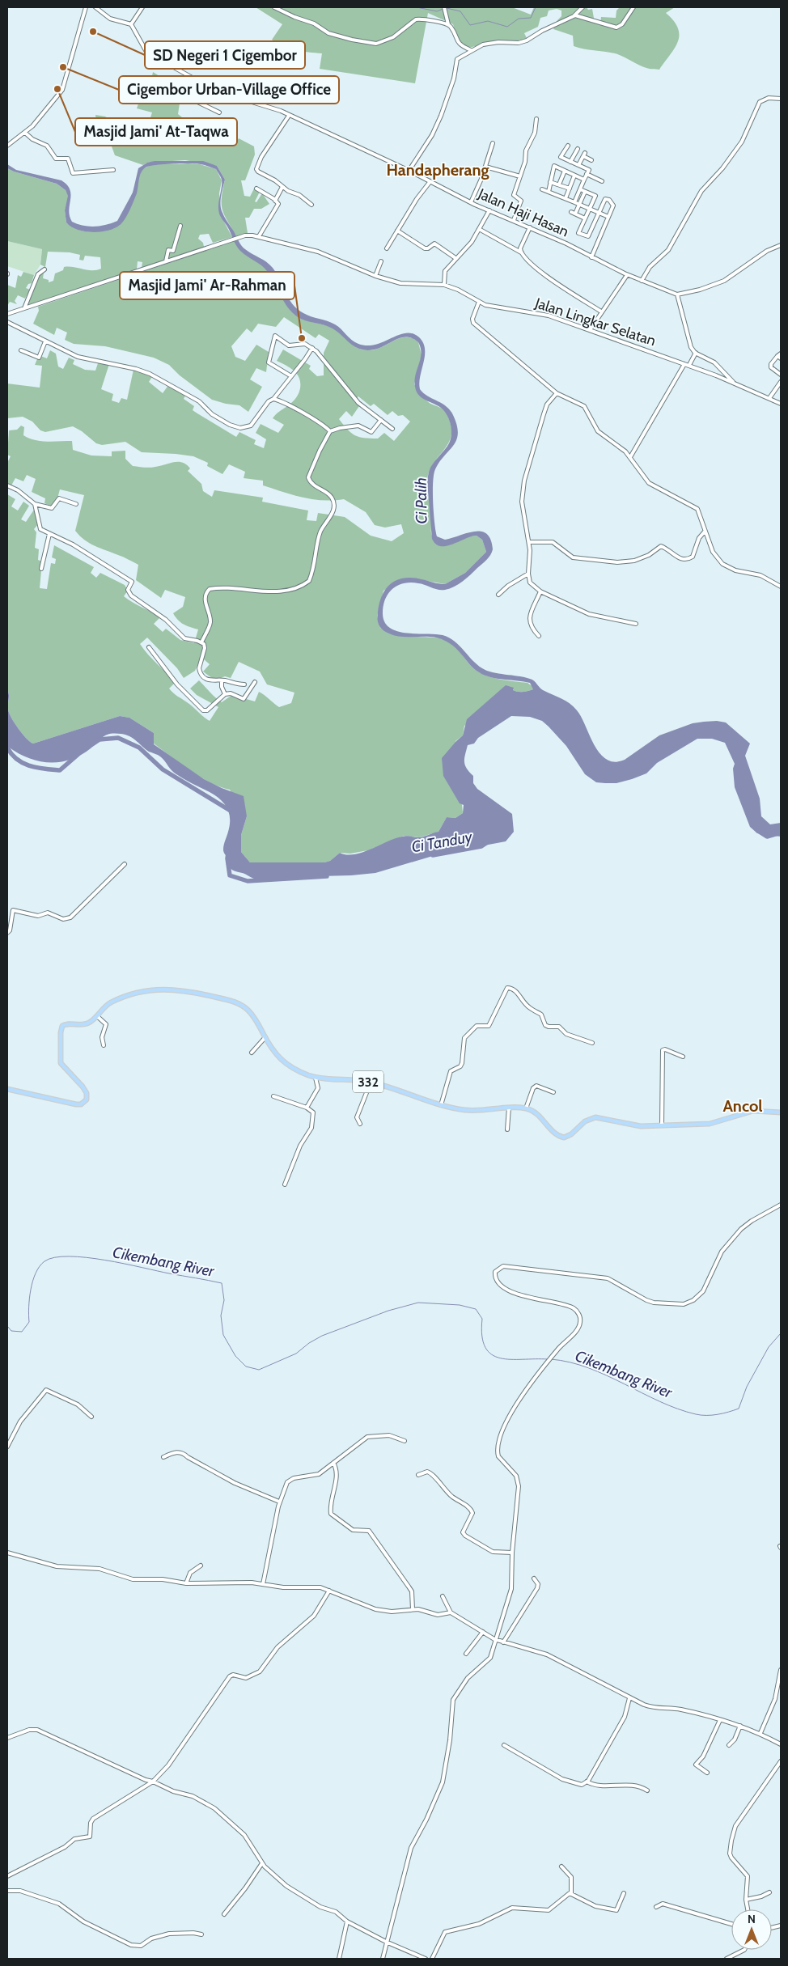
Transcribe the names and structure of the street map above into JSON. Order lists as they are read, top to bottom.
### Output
{
  "streets": {
    "main road": ["332"],
    "street": ["Jalan Haji Hasan", "Jalan Lingkar Selatan"]
  },
  "districts": ["Handapherang", "Ancol"],
  "water": ["Ci Palih", "Ci Tanduy", "Cikembang River"],
  "places": [
    "SD Negeri 1 Cigembor",
    "Cigembor Urban-Village Office",
    "Masjid Jami' At-Taqwa",
    "Masjid Jami' Ar-Rahman"
  ],
  "north": "top"
}
